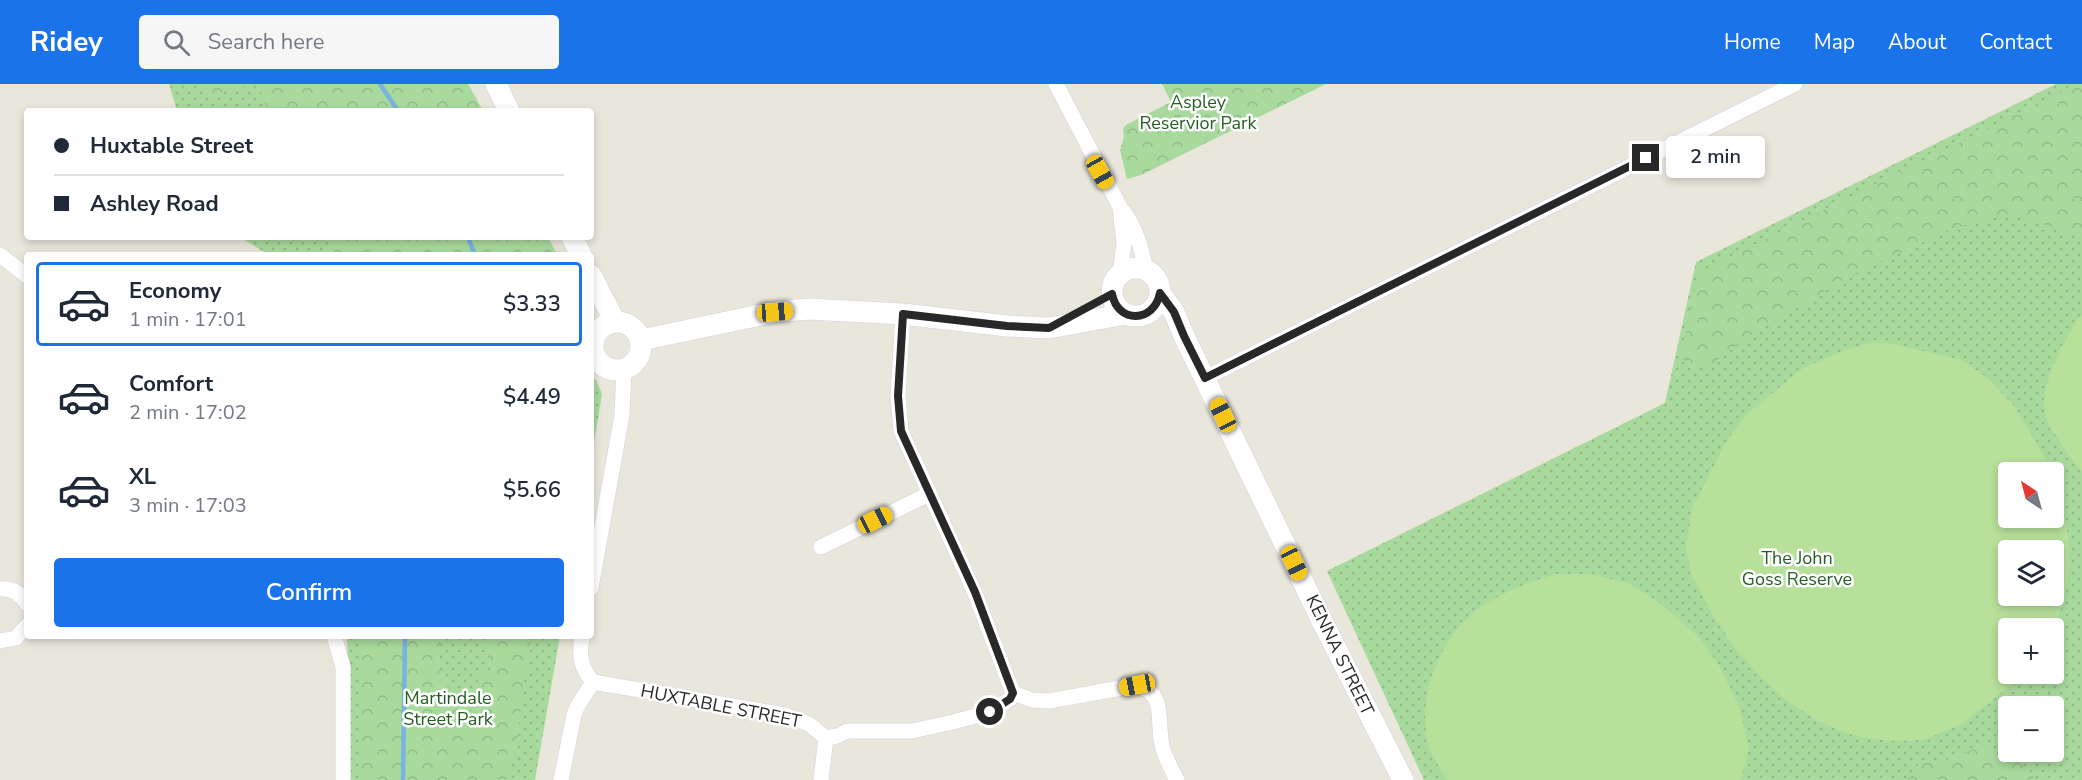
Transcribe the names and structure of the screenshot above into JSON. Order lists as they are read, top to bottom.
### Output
{
  "streets": {
    "street": ["KENNA STREET", "HUXTABLE STREET"]
  },
  "parks": ["Aspley Reservior Park", "The John Goss Reserve", "Martindale Street Park"],
  "north": "top left",
  "page": {
    "header": "Ridey",
    "search": "Search here",
    "nav": [
      "Home",
      "Map",
      "About",
      "Contact"
    ],
    "banner": ["Huxtable Street", "Ashley Road"],
    "bubble": "2 min",
    "list": [
      {
        "name": "Economy",
        "note": "1 min · 17:01",
        "value": "$3.33"
      },
      {
        "name": "Comfort",
        "note": "2 min · 17:02",
        "value": "$4.49"
      },
      {
        "name": "XL",
        "note": "3 min · 17:03",
        "value": "$5.66"
      }
    ],
    "map_buttons": ["+", "−"],
    "buttons": "Confirm"
  }
}
